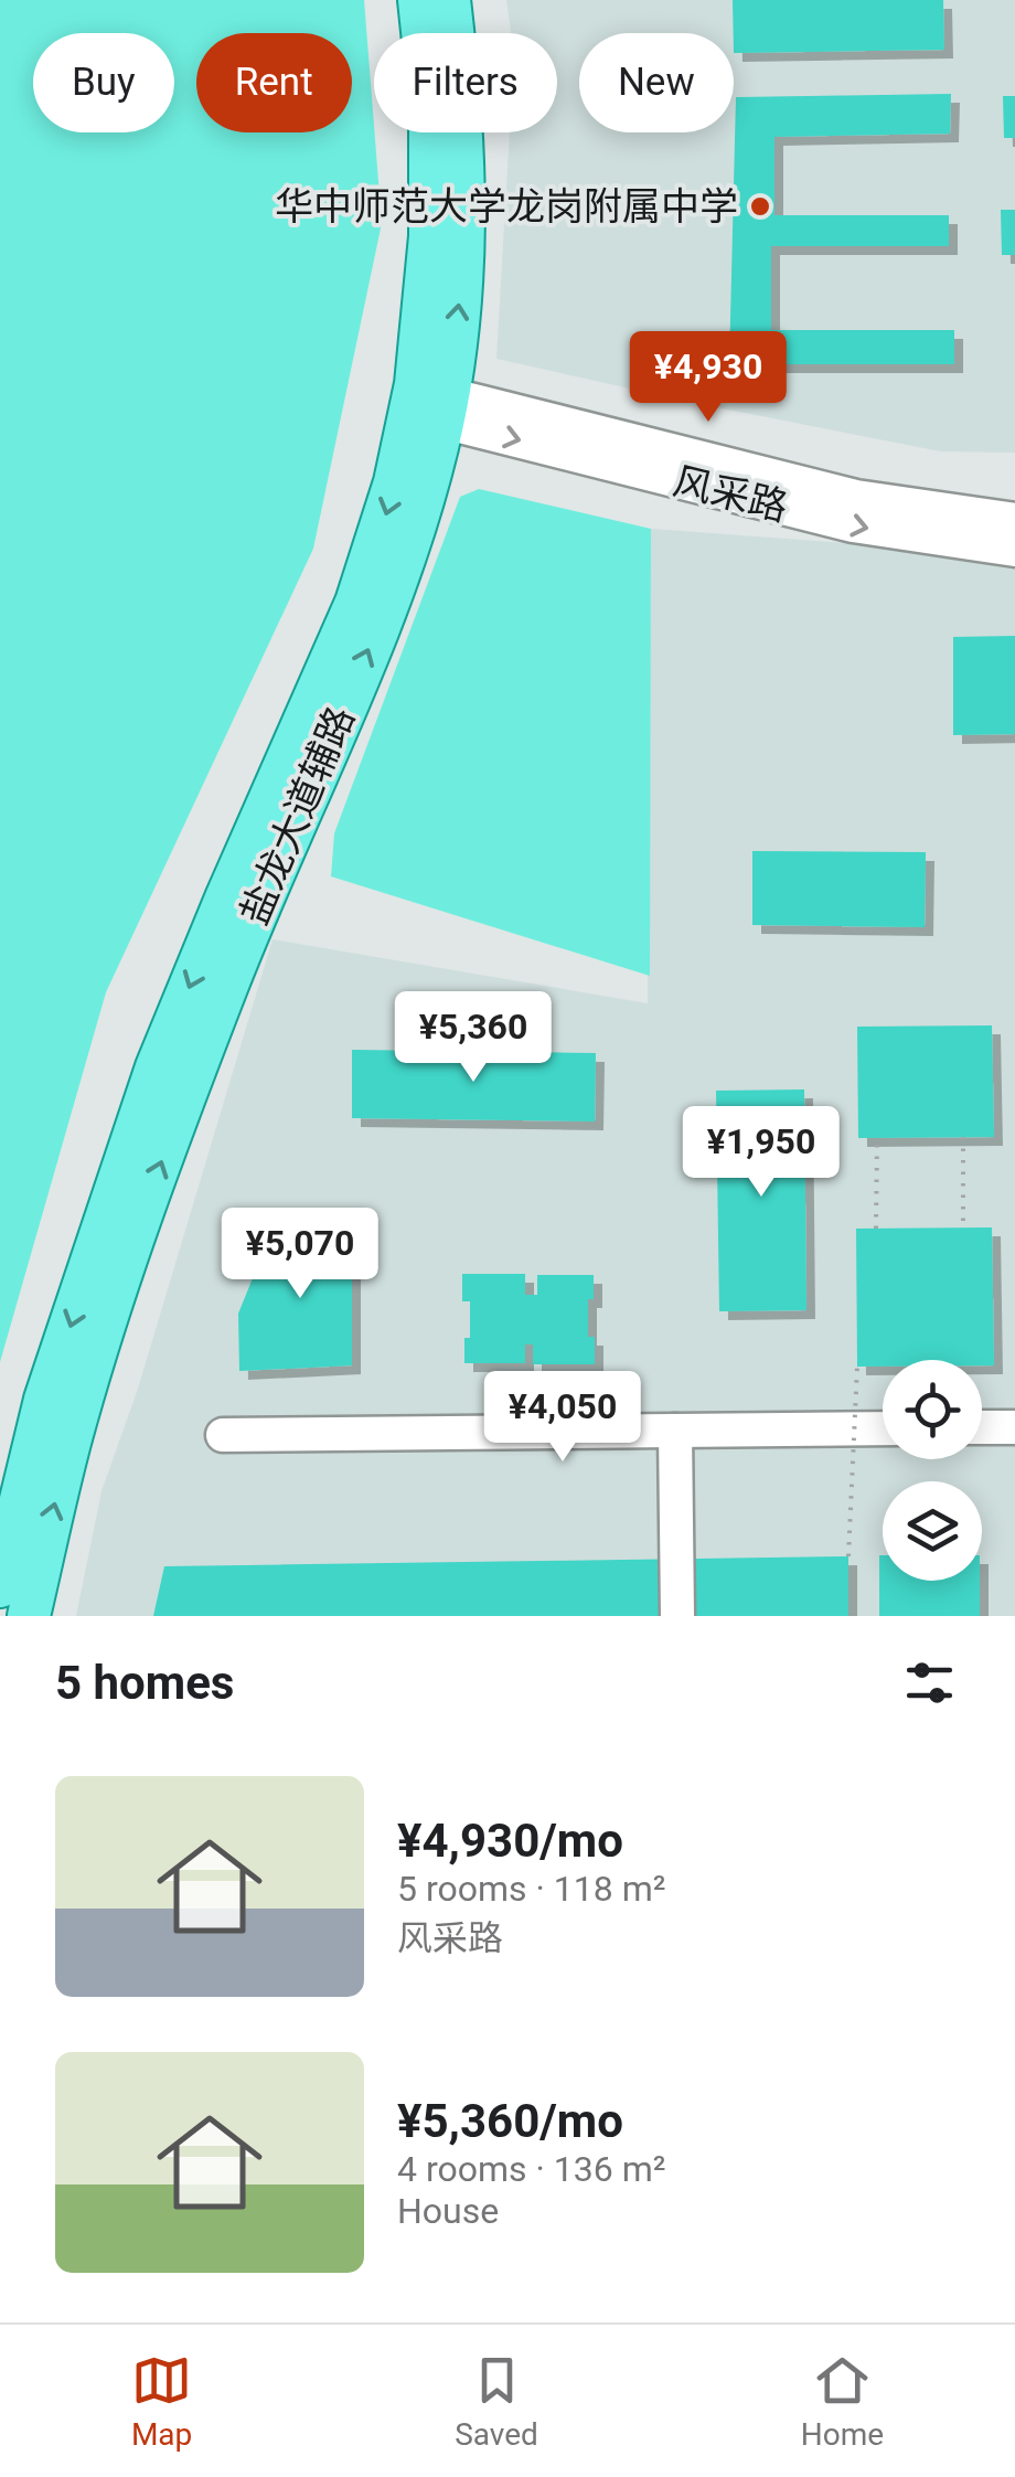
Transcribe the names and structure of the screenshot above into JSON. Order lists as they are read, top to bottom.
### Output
{
  "streets": {
    "main road": ["盐龙大道辅路"],
    "street": ["风采路"]
  },
  "crossings": [
    ["风采路", "盐龙大道辅路"]
  ],
  "places": ["华中师范大学龙岗附属中学"],
  "page": {
    "chip": [
      "Buy",
      "Rent",
      "Filters",
      "New"
    ],
    "price": [
      "¥4,930",
      "¥5,360",
      "¥1,950",
      "¥5,070",
      "¥4,050"
    ],
    "heading": "5 homes",
    "list": [
      {
        "name": "¥4,930/mo",
        "note": "5 rooms · 118 m² · 风采路"
      },
      {
        "name": "¥5,360/mo",
        "note": "4 rooms · 136 m² · House"
      }
    ],
    "tabs": ["Map", "Saved", "Home"]
  }
}
